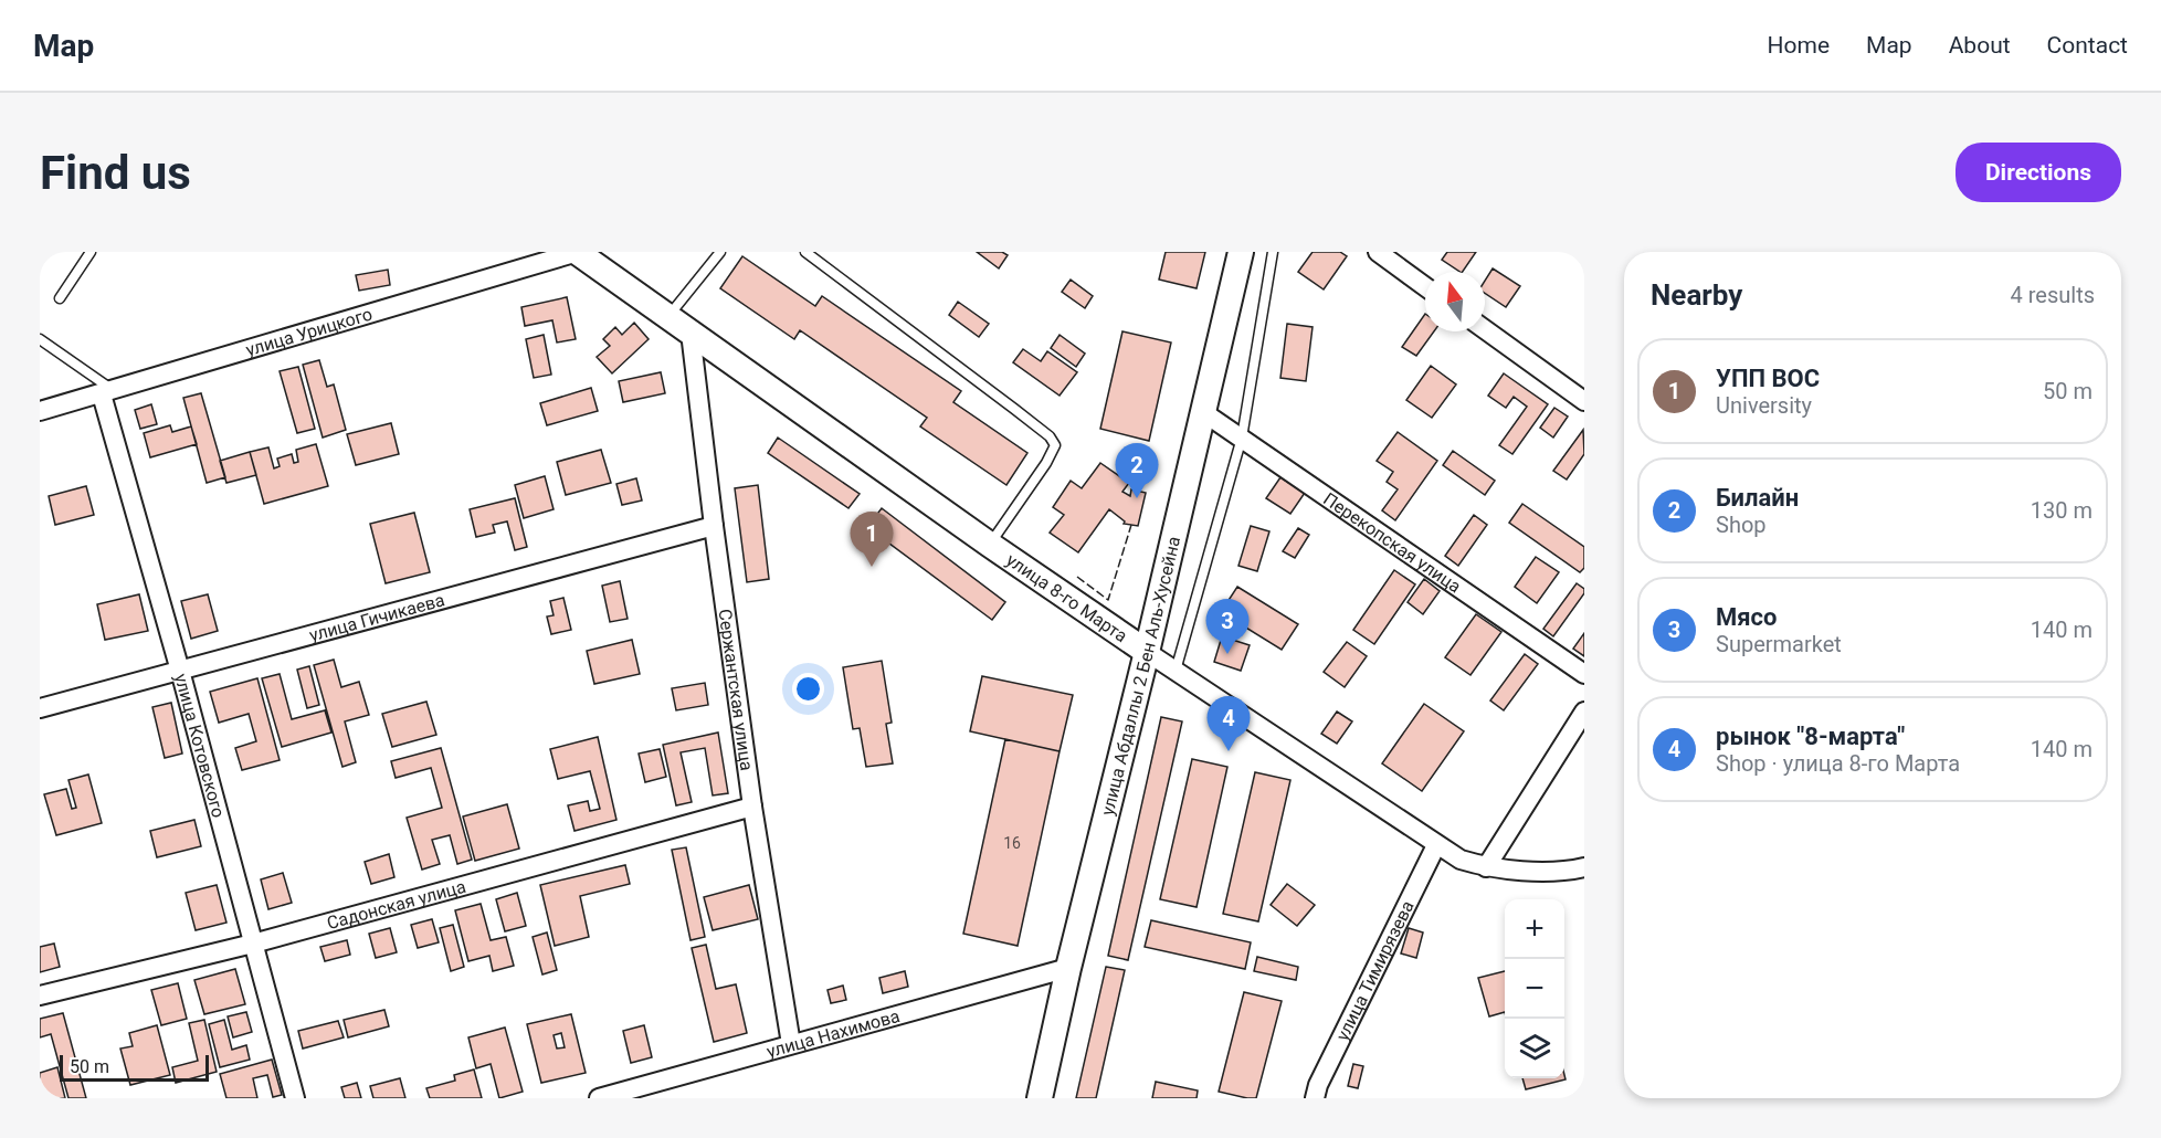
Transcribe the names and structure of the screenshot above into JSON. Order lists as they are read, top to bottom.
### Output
{
  "streets": {
    "main road": ["улица 8-го Марта", "улица Абдаллы 2 Бен Аль-Хусейна"],
    "street": [
      "улица Урицкого",
      "Перекопская улица",
      "улица Гичикаева",
      "Сержантская улица",
      "улица Котовского",
      "Садонская улица",
      "улица Тимирязева",
      "улица Нахимова"
    ]
  },
  "crossings": [
    ["улица Урицкого", "улица 8-го Марта"],
    ["улица Урицкого", "улица Котовского"],
    ["Перекопская улица", "улица Абдаллы 2 Бен Аль-Хусейна"],
    ["улица 8-го Марта", "улица Абдаллы 2 Бен Аль-Хусейна"],
    ["улица 8-го Марта", "Сержантская улица"],
    ["улица 8-го Марта", "улица Тимирязева"],
    ["улица Гичикаева", "Сержантская улица"],
    ["улица Гичикаева", "улица Котовского"],
    ["улица Абдаллы 2 Бен Аль-Хусейна", "улица Нахимова"],
    ["Сержантская улица", "Садонская улица"],
    ["Сержантская улица", "улица Нахимова"],
    ["улица Котовского", "Садонская улица"]
  ],
  "house_numbers": ["16"],
  "scale_bar": "50 m",
  "north": "top",
  "page": {
    "header": "Map",
    "nav": [
      "Home",
      "Map",
      "About",
      "Contact"
    ],
    "buttons": "Directions",
    "title": "Find us",
    "heading": ["Nearby", "4 results"],
    "list": [
      {
        "mark": "1",
        "name": "УПП ВОС",
        "note": "University",
        "value": "50 m"
      },
      {
        "mark": "2",
        "name": "Билайн",
        "note": "Shop",
        "value": "130 m"
      },
      {
        "mark": "3",
        "name": "Мясо",
        "note": "Supermarket",
        "value": "140 m"
      },
      {
        "mark": "4",
        "name": "рынок \"8-марта\"",
        "note": "Shop · улица 8-го Марта",
        "value": "140 m"
      }
    ],
    "pins": [
      "2",
      "1",
      "3",
      "4"
    ],
    "map_buttons": ["+", "−"],
    "scale": "50 m"
  }
}
